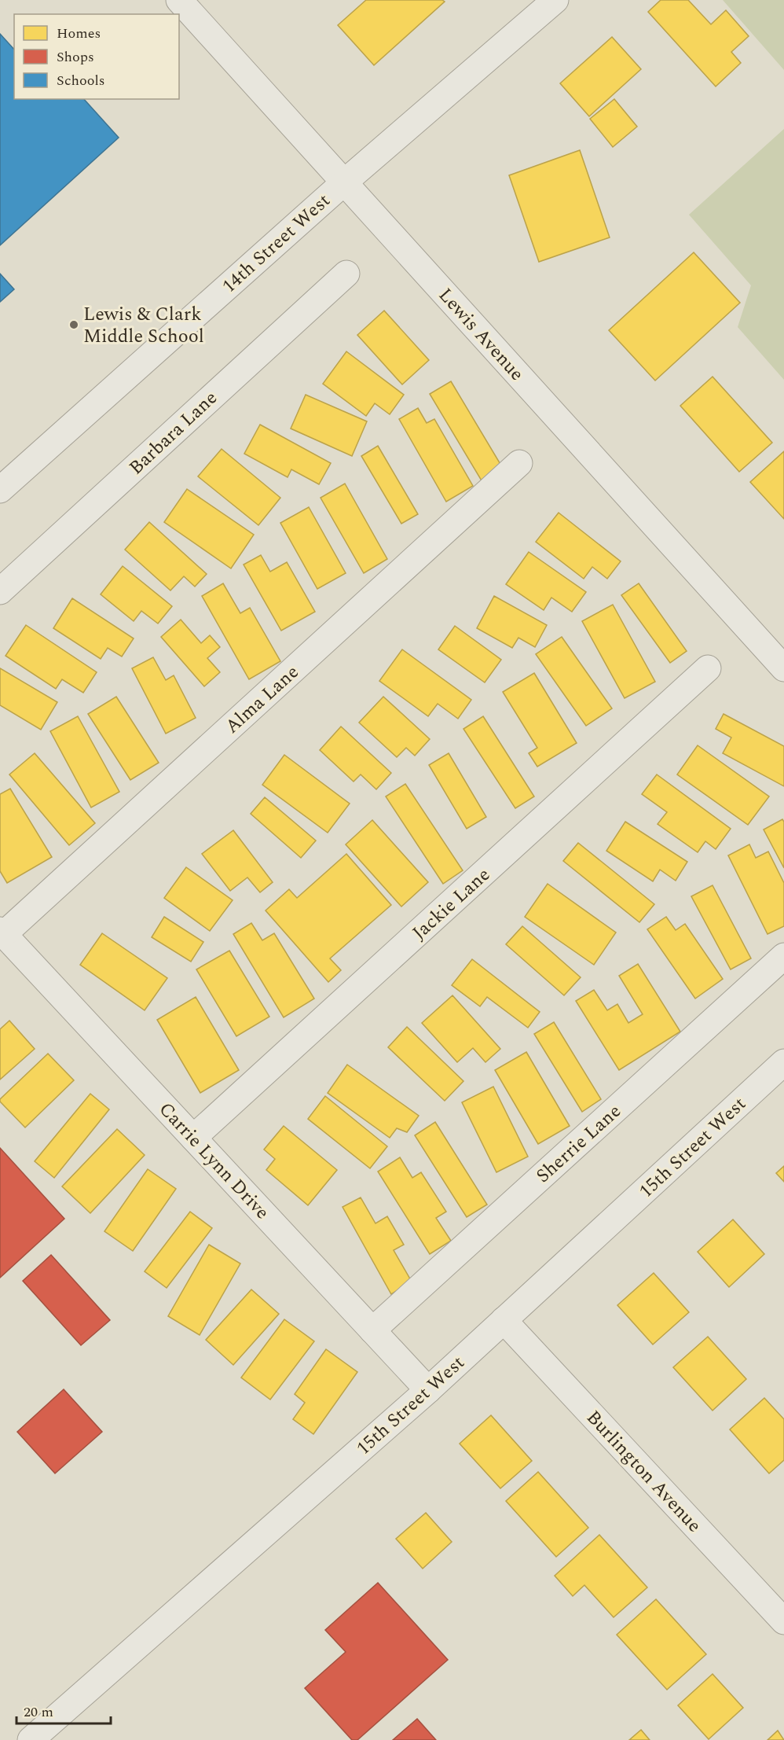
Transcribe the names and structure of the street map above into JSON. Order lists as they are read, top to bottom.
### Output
{
  "streets": {
    "street": [
      "14th Street West",
      "Lewis Avenue",
      "Barbara Lane",
      "Alma Lane",
      "Jackie Lane",
      "Sherrie Lane",
      "15th Street West",
      "Carrie Lynn Drive",
      "Burlington Avenue"
    ]
  },
  "crossings": [
    ["14th Street West", "Lewis Avenue"],
    ["Alma Lane", "Carrie Lynn Drive"],
    ["Jackie Lane", "Carrie Lynn Drive"],
    ["Sherrie Lane", "Carrie Lynn Drive"],
    ["15th Street West", "Carrie Lynn Drive"],
    ["15th Street West", "Burlington Avenue"]
  ],
  "places": ["Lewis & Clark Middle School"],
  "legend": ["Homes", "Shops", "Schools"],
  "scale_bar": "20 m"
}
